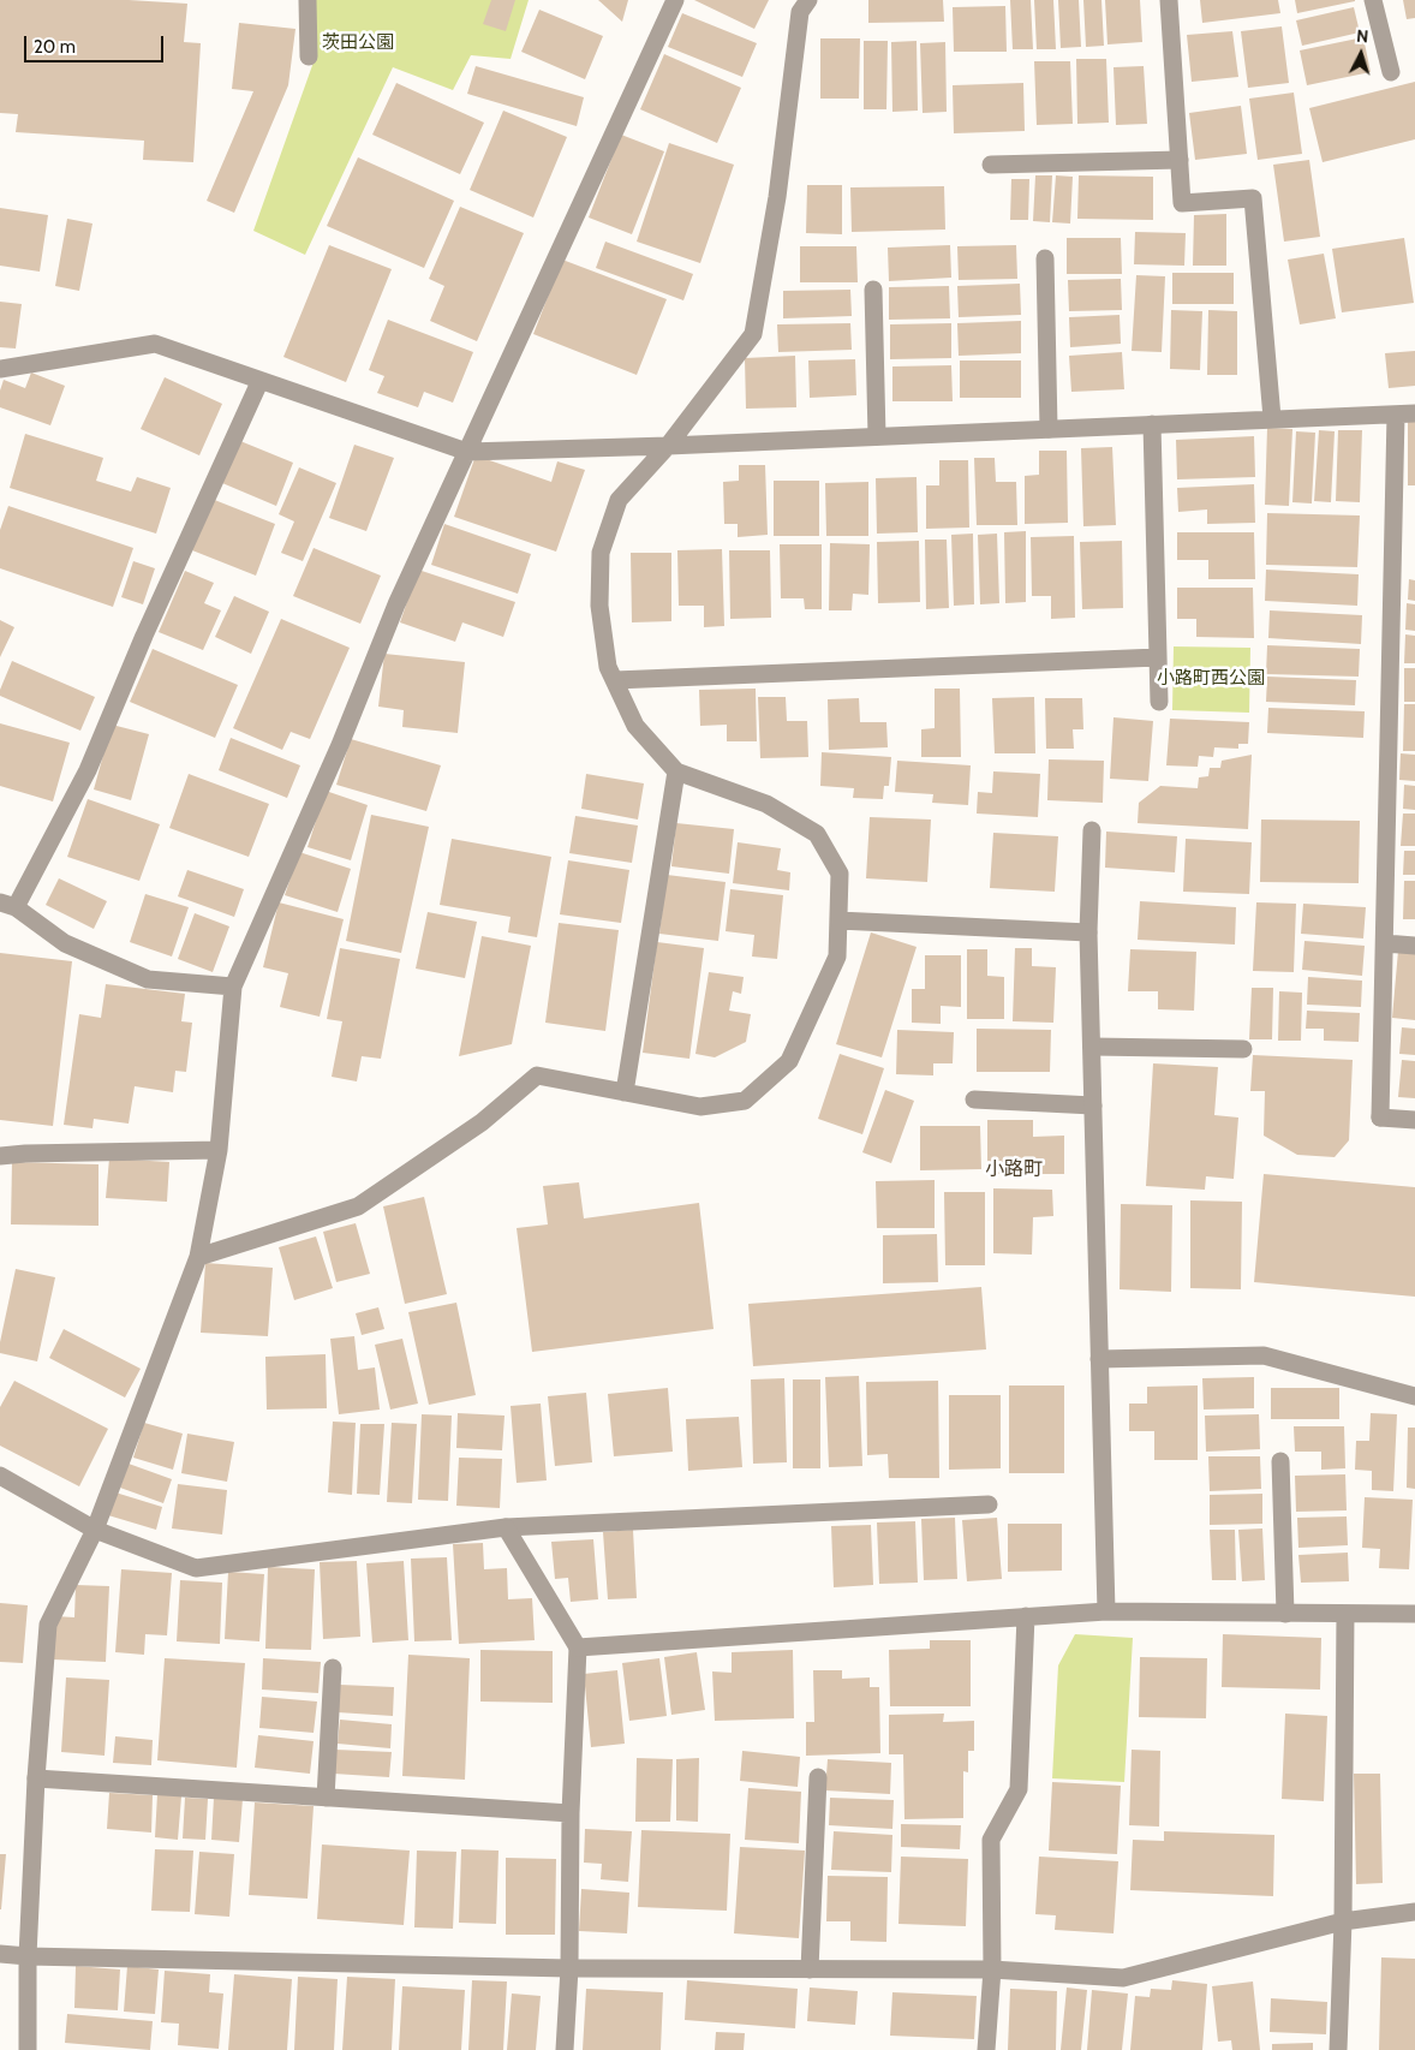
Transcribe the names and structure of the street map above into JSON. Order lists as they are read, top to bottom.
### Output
{
  "districts": ["小路町"],
  "parks": ["茨田公園", "小路町西公園"],
  "scale_bar": "20 m",
  "north": "top"
}
